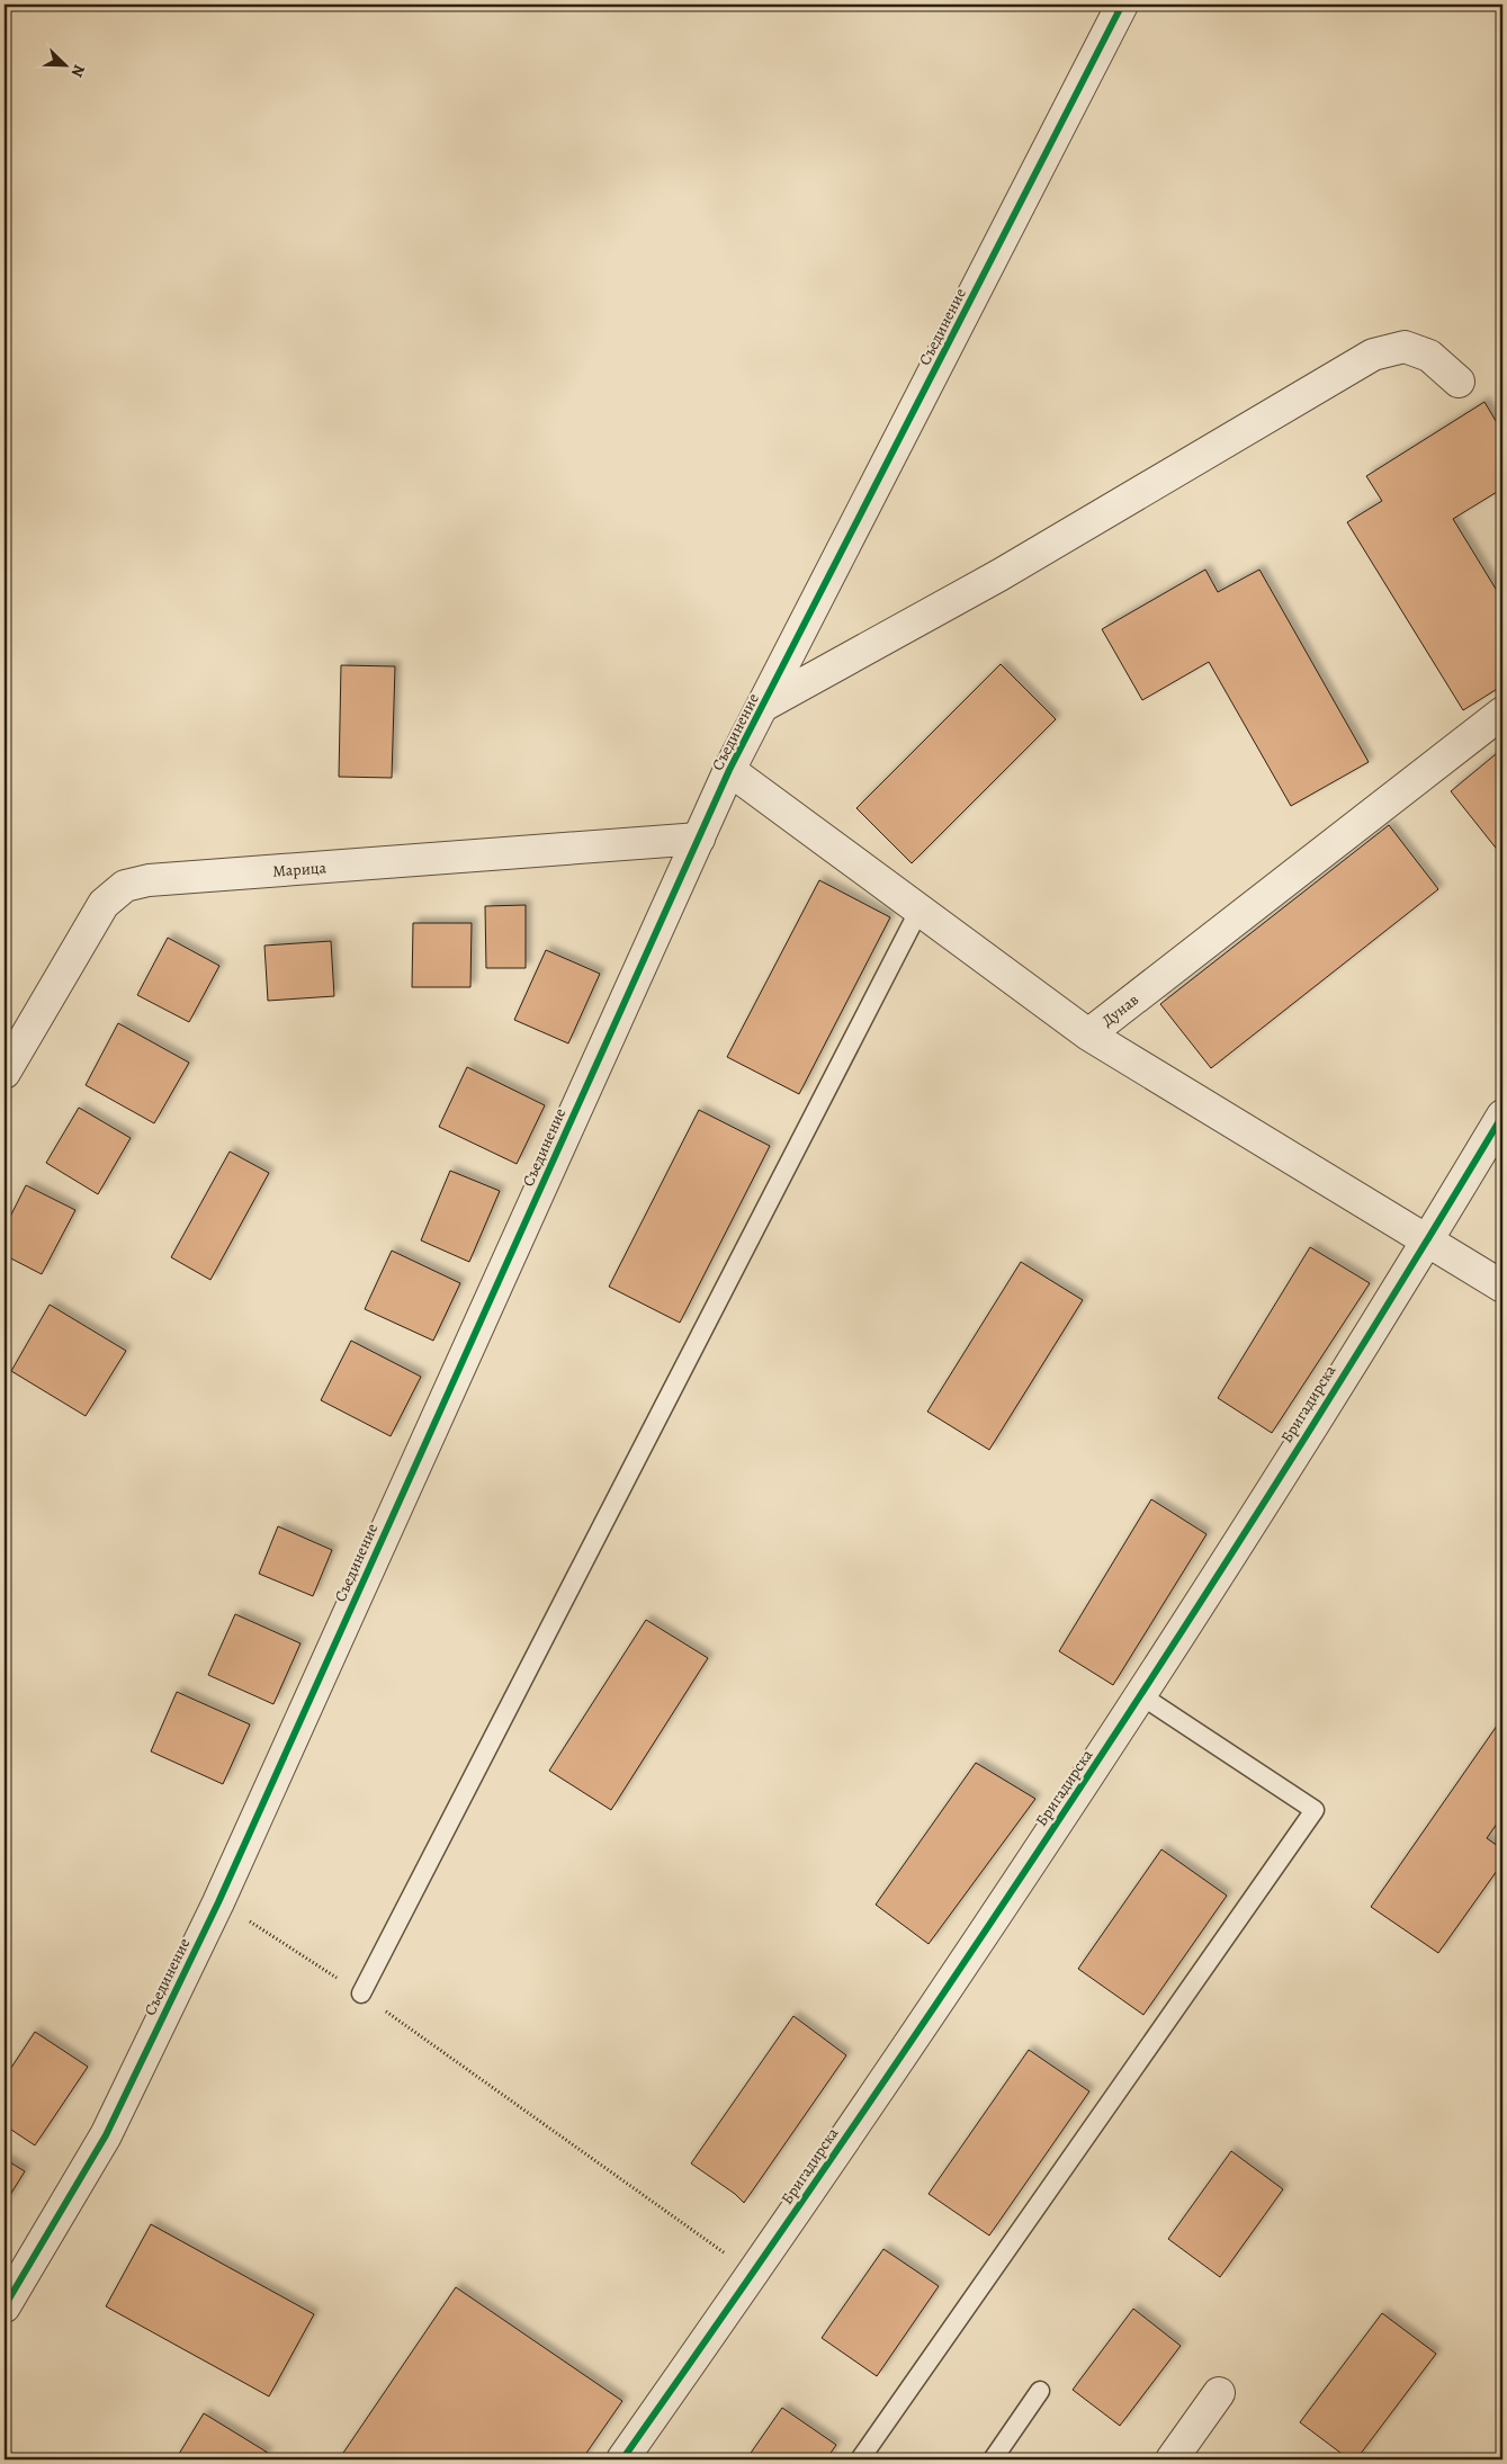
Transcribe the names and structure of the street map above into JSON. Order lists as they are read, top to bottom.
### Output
{
  "streets": {
    "street": [
      "Съединение",
      "Марица",
      "Дунав",
      "Бригадирска"
    ]
  },
  "crossings": [
    ["Съединение", "Марица"],
    ["Съединение", "Дунав"]
  ],
  "north": "bottom right"
}
